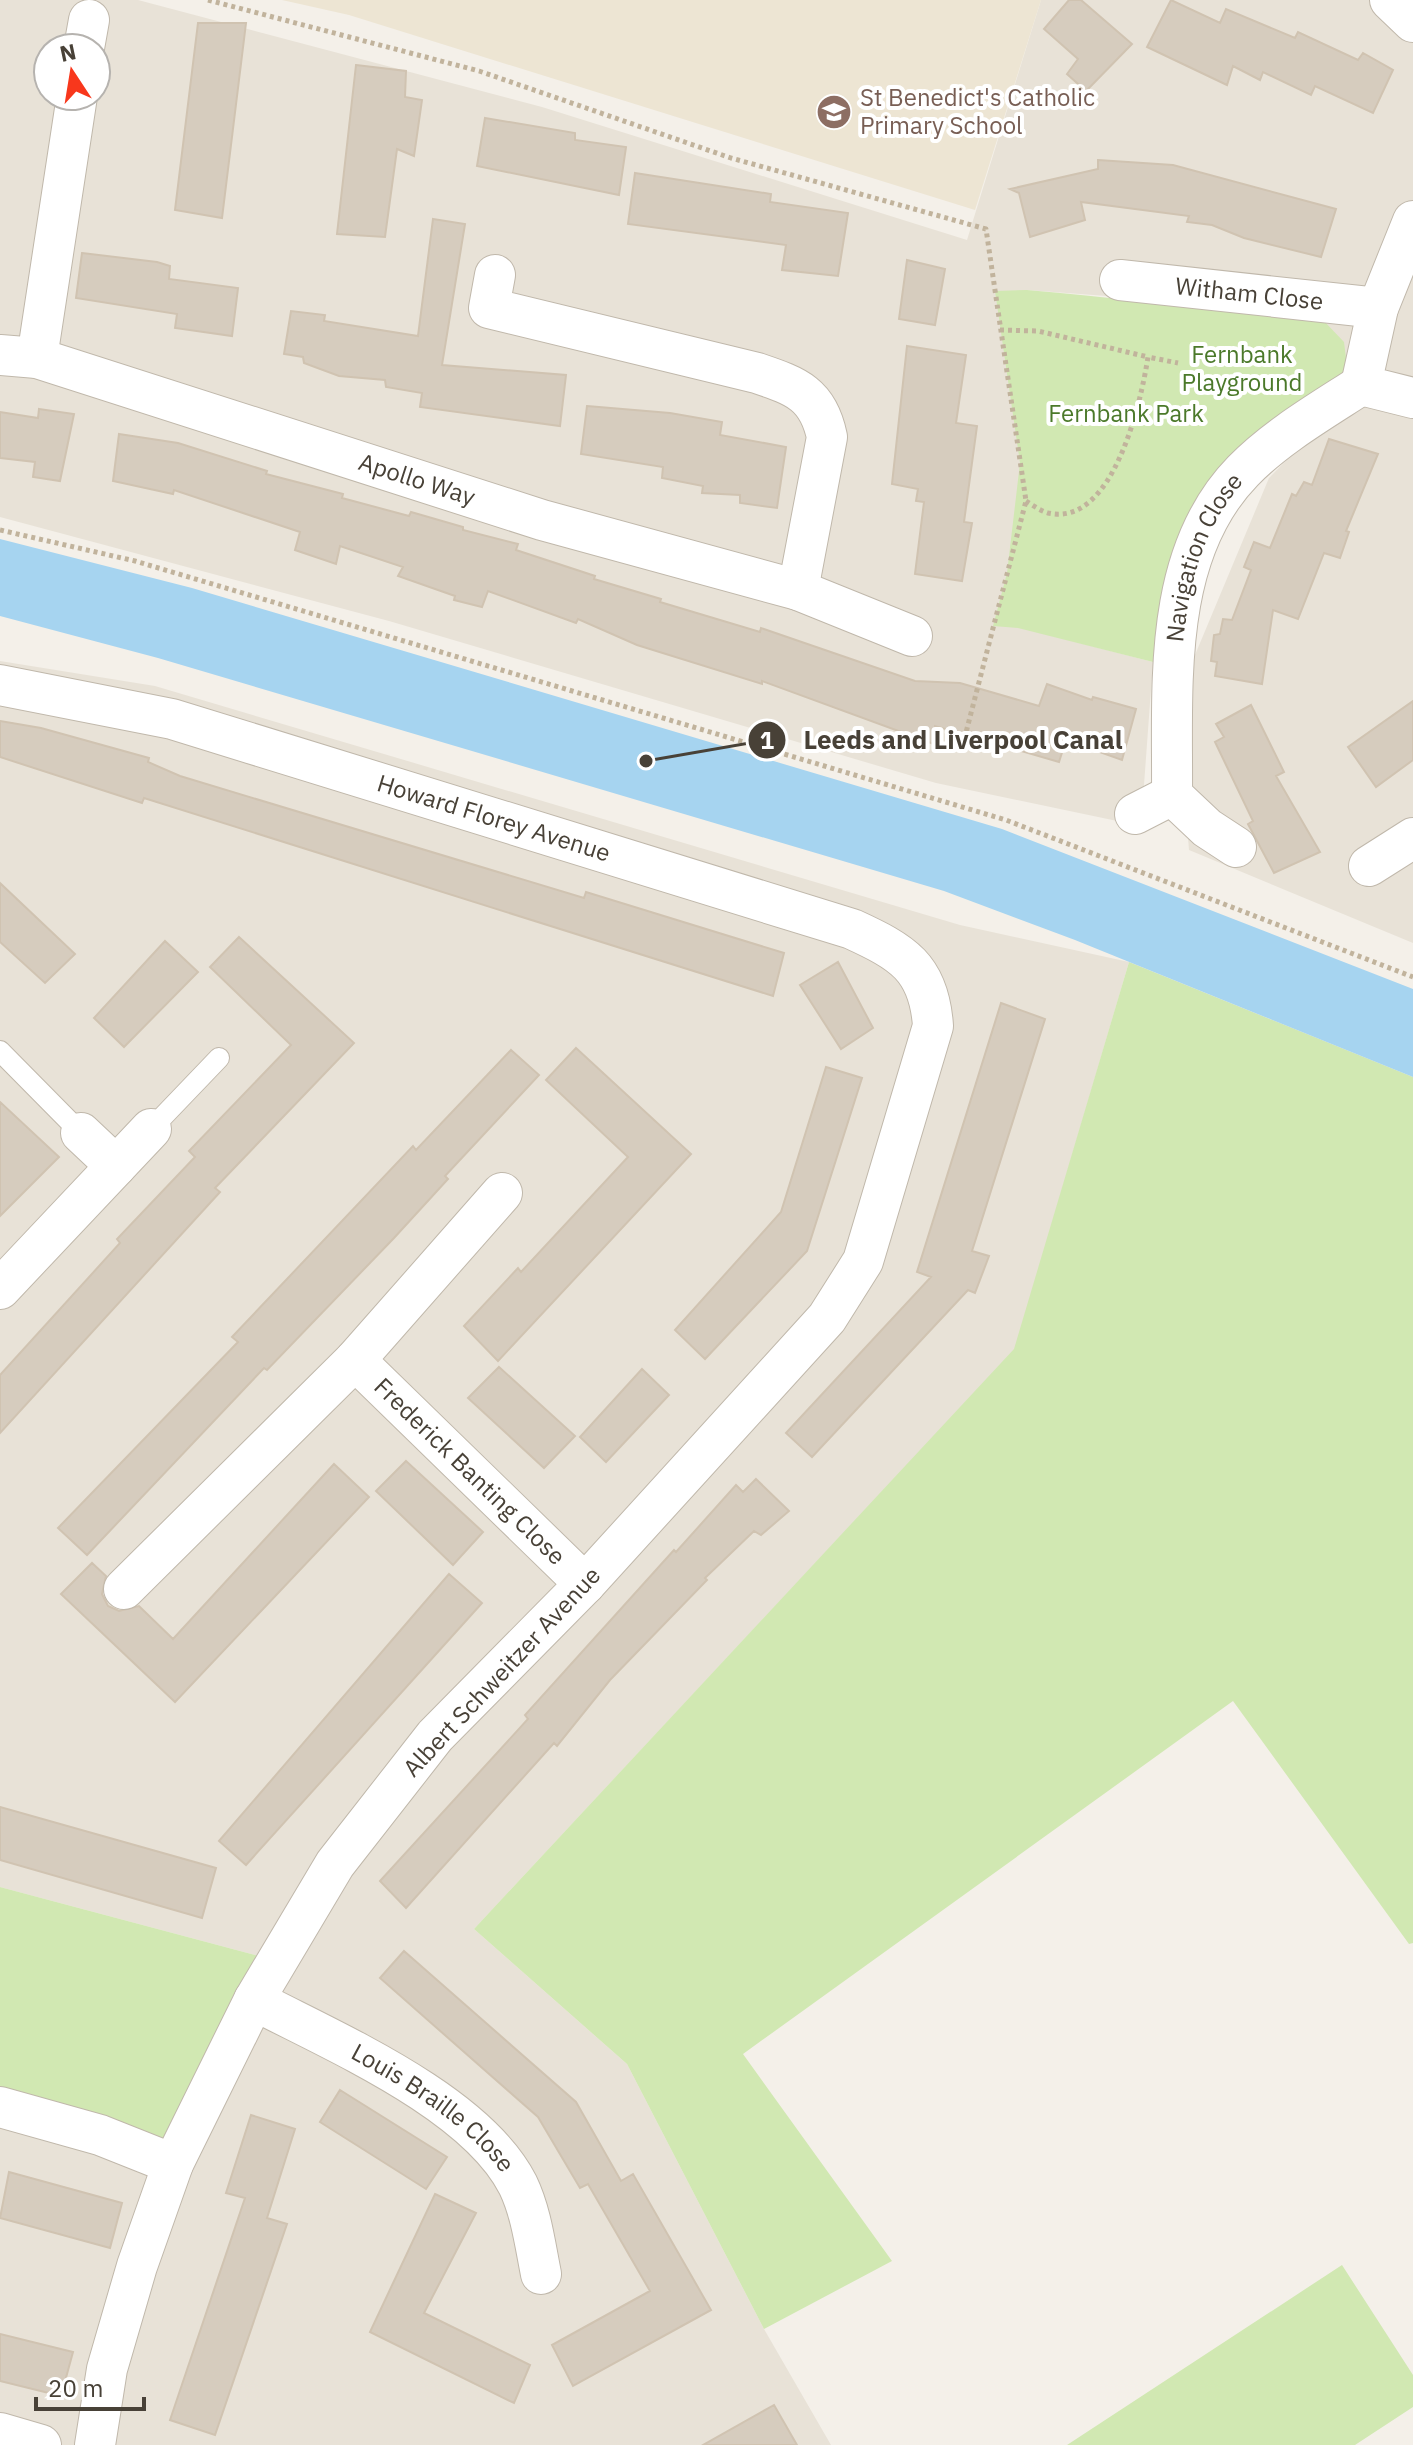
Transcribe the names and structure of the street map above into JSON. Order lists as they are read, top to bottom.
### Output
{
  "streets": {
    "street": [
      "Witham Close",
      "Apollo Way",
      "Navigation Close",
      "Howard Florey Avenue",
      "Frederick Banting Close",
      "Albert Schweitzer Avenue",
      "Louis Braille Close"
    ]
  },
  "crossings": [
    ["Howard Florey Avenue", "Albert Schweitzer Avenue"],
    ["Frederick Banting Close", "Albert Schweitzer Avenue"],
    ["Albert Schweitzer Avenue", "Louis Braille Close"]
  ],
  "parks": ["Fernbank Playground", "Fernbank Park"],
  "places": {
    "school or university": ["St Benedict's Catholic Primary School"],
    "other": ["Leeds and Liverpool Canal"]
  },
  "scale_bar": "20 m",
  "north": "top"
}
